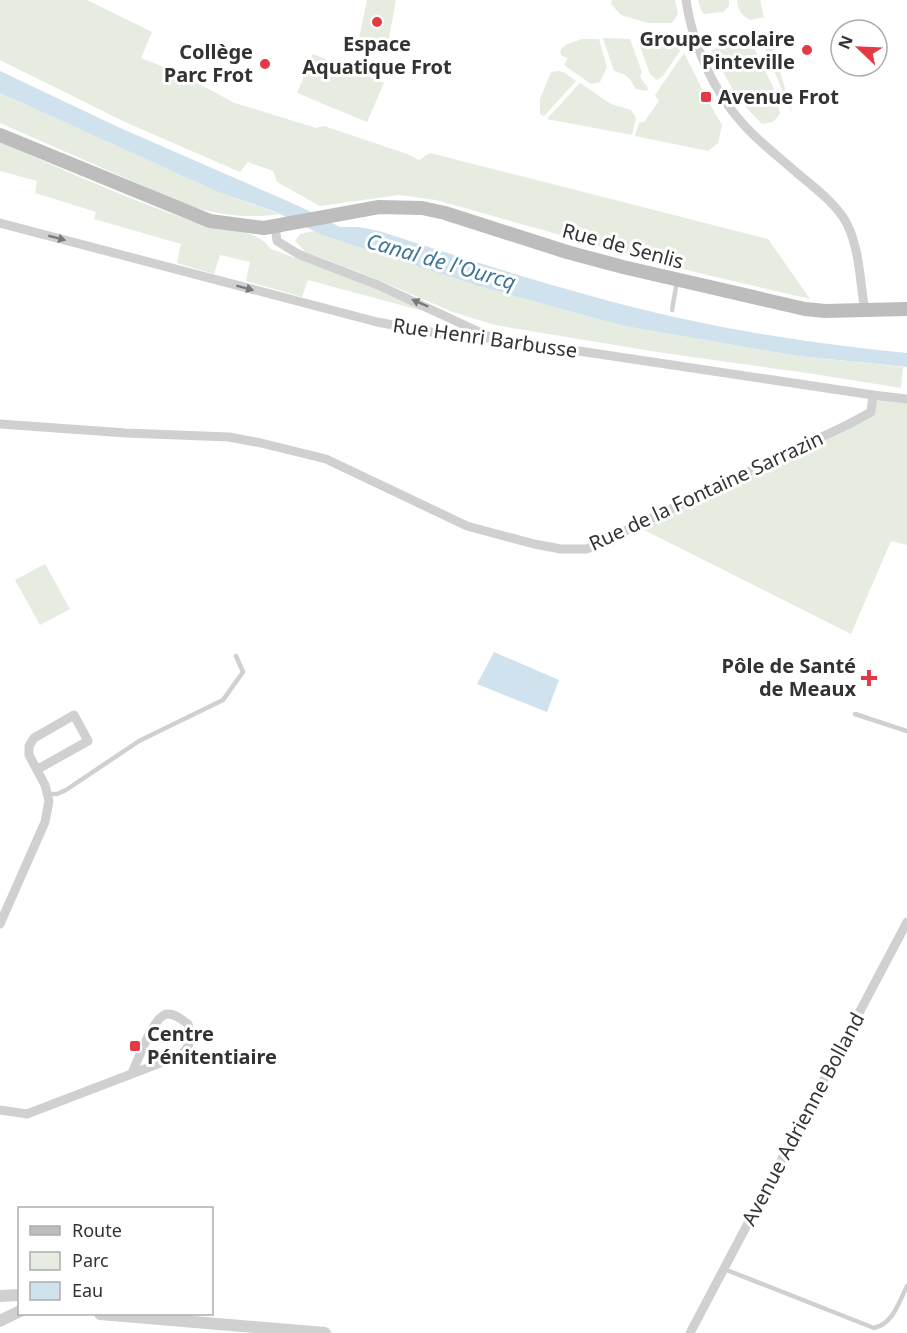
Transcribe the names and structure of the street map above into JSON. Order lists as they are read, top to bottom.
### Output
{
  "streets": {
    "main road": ["Rue de Senlis"],
    "street": ["Rue Henri Barbusse", "Rue de la Fontaine Sarrazin", "Avenue Adrienne Bolland"]
  },
  "crossings": [
    ["Rue Henri Barbusse", "Rue de la Fontaine Sarrazin"]
  ],
  "water": ["Canal de l'Ourcq"],
  "places": {
    "other": ["Espace Aquatique Frot", "Groupe scolaire Pinteville", "Collège Parc Frot"],
    "transit": ["Avenue Frot", "Centre Pénitentiaire"],
    "health": ["Pôle de Santé de Meaux"]
  },
  "legend": ["Route", "Parc", "Eau"],
  "north": "top left"
}
